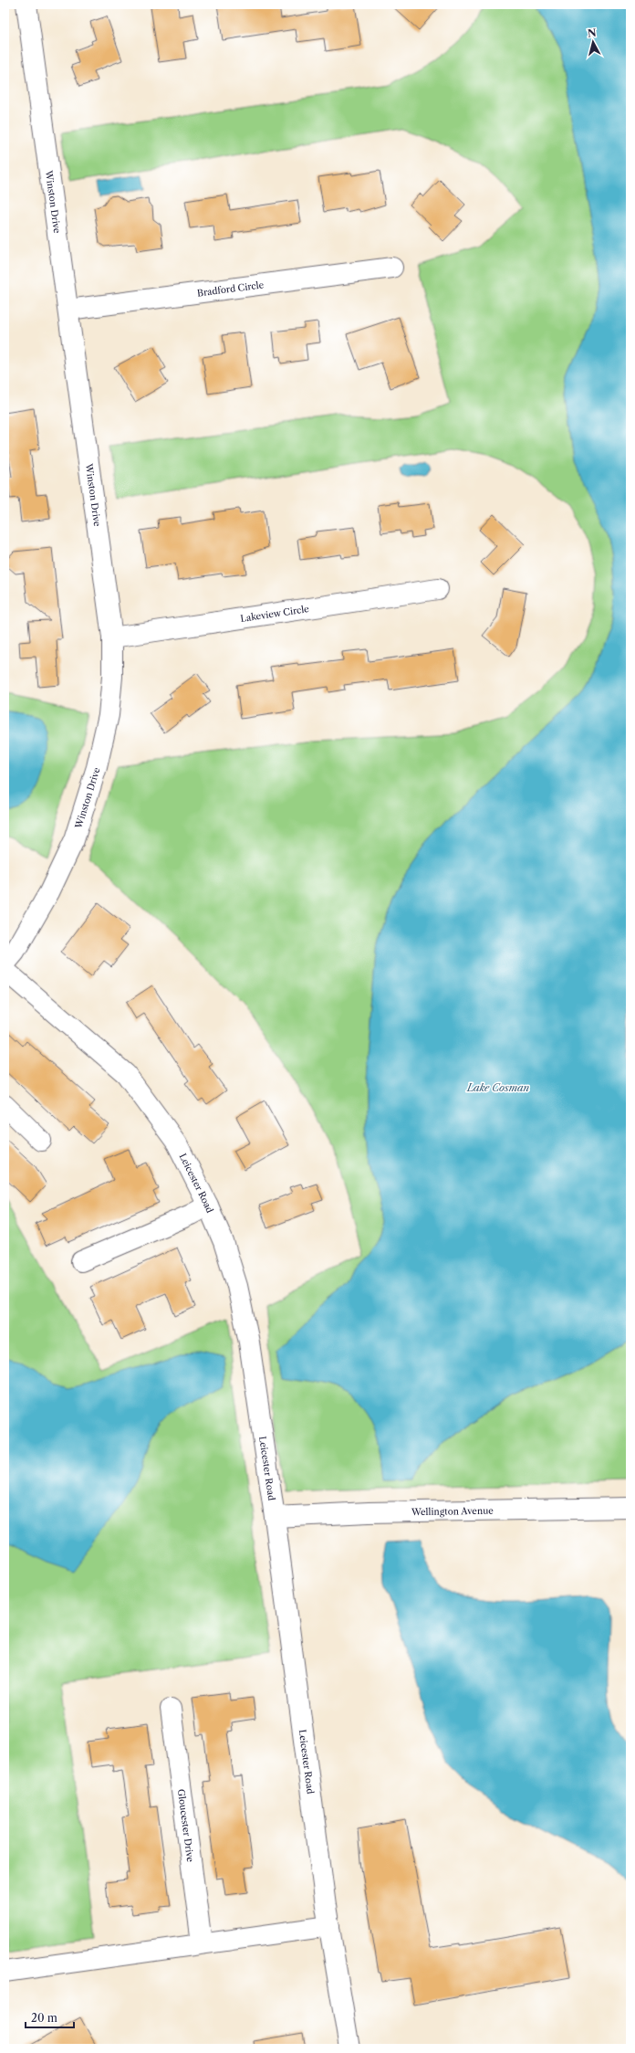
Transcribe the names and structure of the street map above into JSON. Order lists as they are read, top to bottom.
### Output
{
  "streets": {
    "street": [
      "Winston Drive",
      "Bradford Circle",
      "Lakeview Circle",
      "Leicester Road",
      "Wellington Avenue",
      "Gloucester Drive"
    ]
  },
  "crossings": [
    ["Winston Drive", "Bradford Circle"],
    ["Winston Drive", "Lakeview Circle"],
    ["Leicester Road", "Wellington Avenue"]
  ],
  "water": ["Lake Cosman"],
  "scale_bar": "20 m",
  "north": "top"
}
